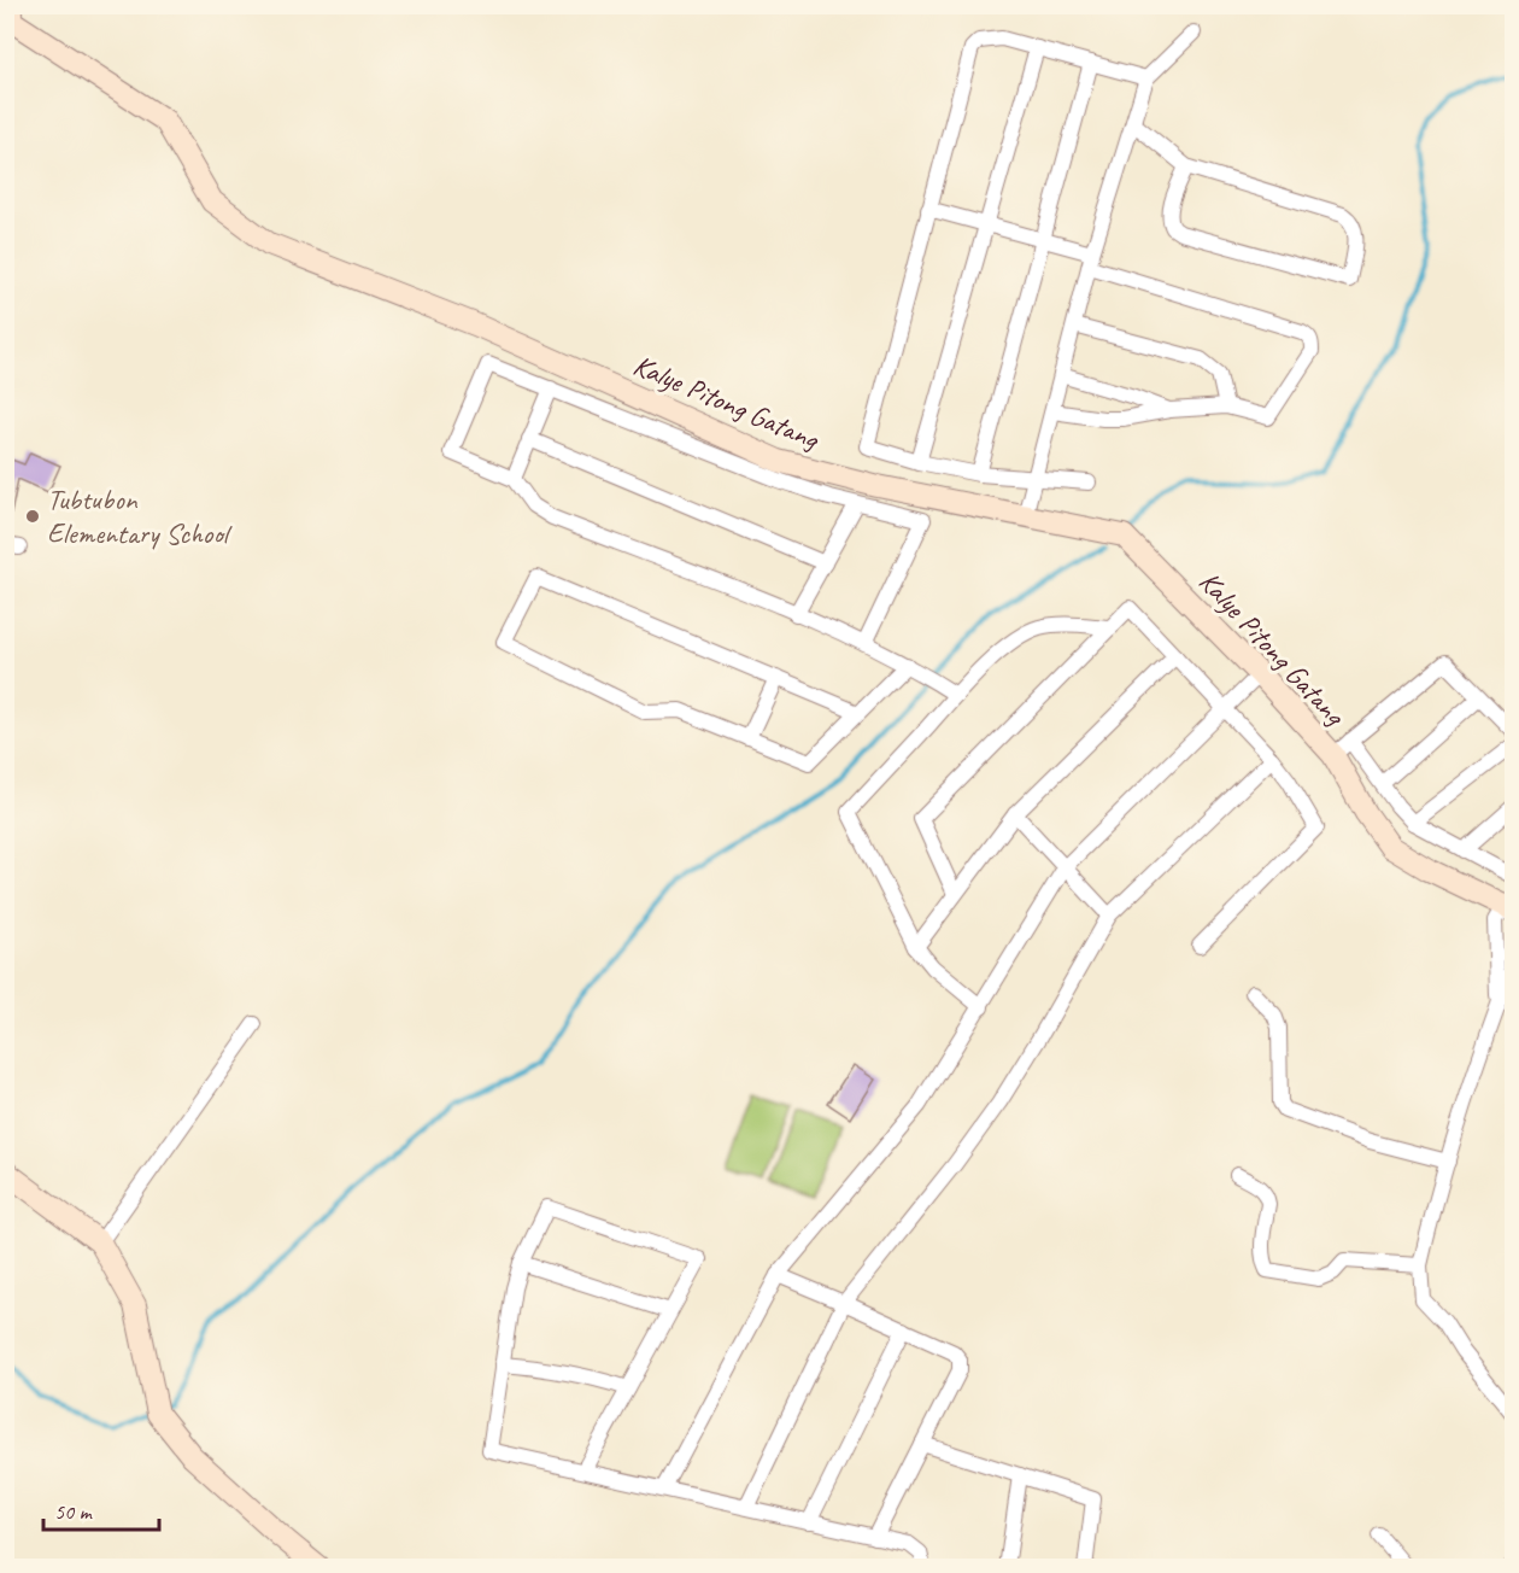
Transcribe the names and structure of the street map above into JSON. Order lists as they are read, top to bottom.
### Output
{
  "streets": {
    "street": ["Kalye Pitong Gatang"]
  },
  "places": ["Tubtubon Elementary School"],
  "scale_bar": "50 m"
}
